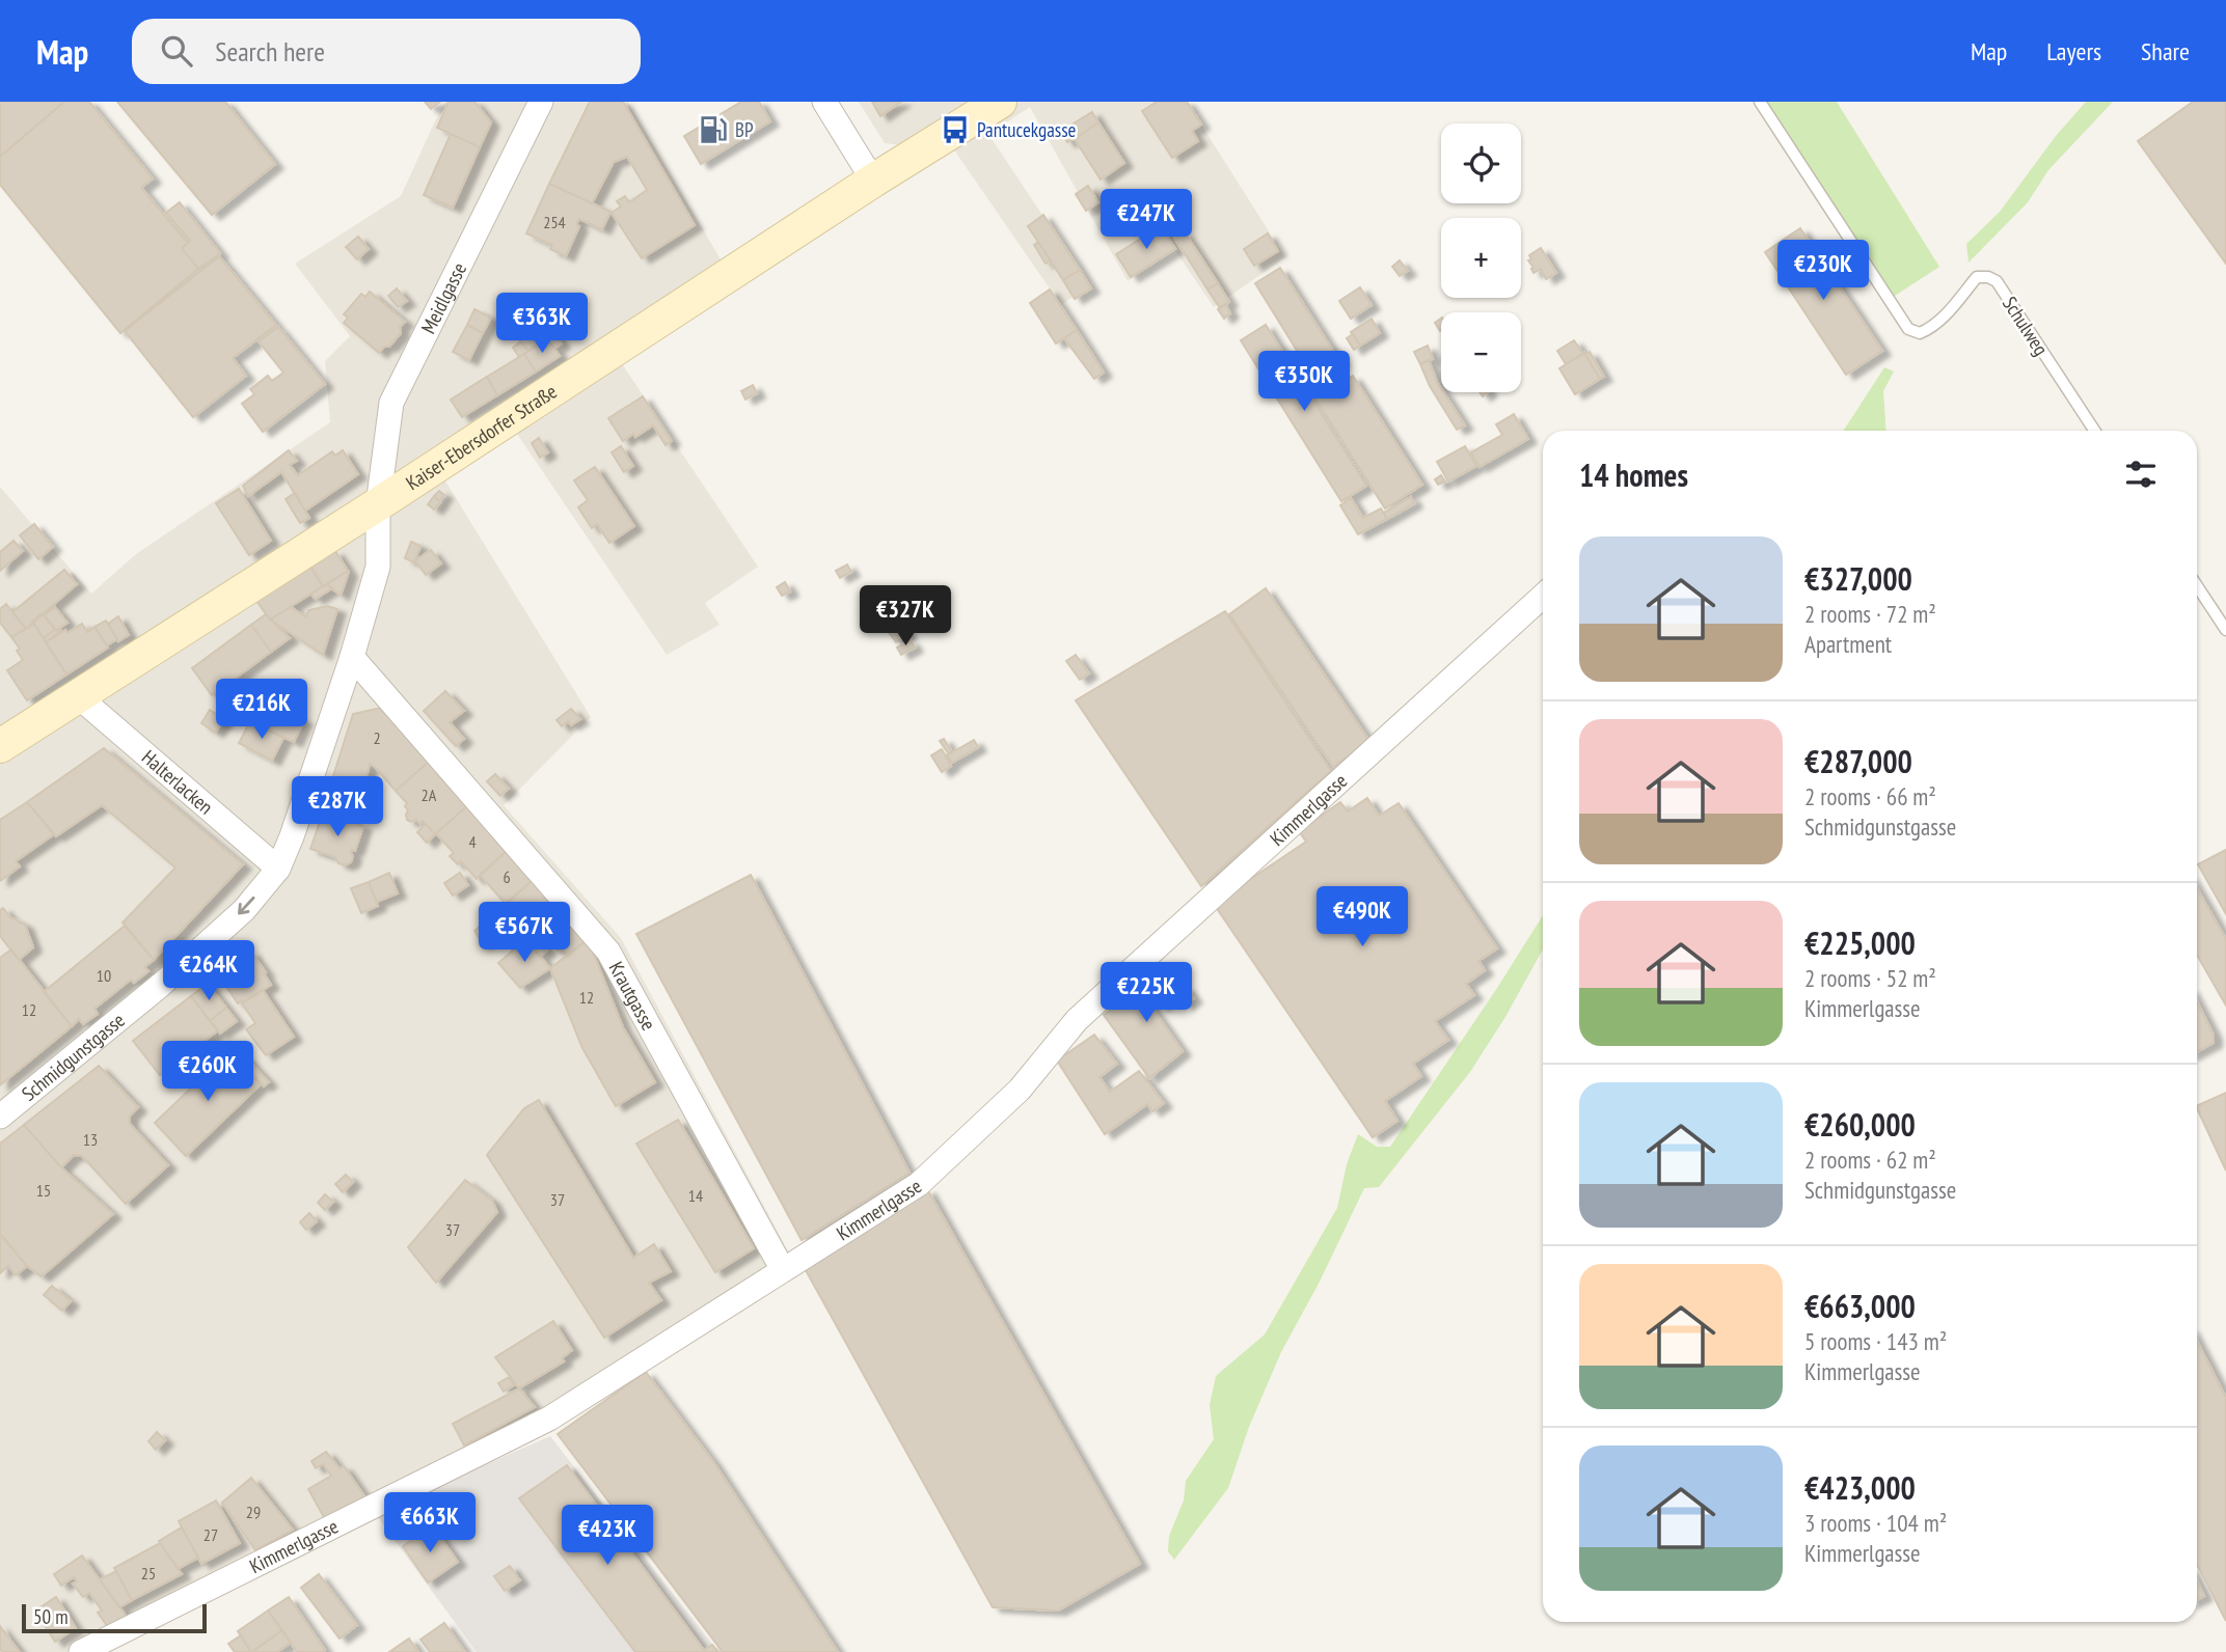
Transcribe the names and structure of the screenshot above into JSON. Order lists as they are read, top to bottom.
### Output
{
  "streets": {
    "main road": ["Kaiser-Ebersdorfer Straße"],
    "street": [
      "Meidlgasse",
      "Halterlacken",
      "Kimmerlgasse",
      "Krautgasse",
      "Schmidgunstgasse"
    ],
    "lane": ["Schulweg"]
  },
  "crossings": [
    ["Meidlgasse", "Kaiser-Ebersdorfer Straße"],
    ["Meidlgasse", "Schmidgunstgasse"],
    ["Kaiser-Ebersdorfer Straße", "Halterlacken"],
    ["Kaiser-Ebersdorfer Straße", "Schmidgunstgasse"],
    ["Halterlacken", "Schmidgunstgasse"],
    ["Kimmerlgasse", "Krautgasse"],
    ["Krautgasse", "Schmidgunstgasse"]
  ],
  "one_way": ["Schmidgunstgasse"],
  "places": {
    "fuel station": ["BP"],
    "bus stop": ["Pantucekgasse"]
  },
  "house_numbers": [
    "254",
    "2",
    "2A",
    "4",
    "6",
    "10",
    "12",
    "12",
    "13",
    "15",
    "14",
    "37",
    "37",
    "29",
    "27",
    "25"
  ],
  "scale_bar": "50 m",
  "page": {
    "header": "Map",
    "search": "Search here",
    "nav": ["Map", "Layers", "Share"],
    "map_buttons": ["+", "−"],
    "price": [
      "€247K",
      "€230K",
      "€363K",
      "€350K",
      "€327K",
      "€216K",
      "€287K",
      "€490K",
      "€567K",
      "€264K",
      "€225K",
      "€260K",
      "€663K",
      "€423K"
    ],
    "heading": "14 homes",
    "list": [
      {
        "name": "€327,000",
        "note": "2 rooms · 72 m² · Apartment"
      },
      {
        "name": "€287,000",
        "note": "2 rooms · 66 m² · Schmidgunstgasse"
      },
      {
        "name": "€225,000",
        "note": "2 rooms · 52 m² · Kimmerlgasse"
      },
      {
        "name": "€260,000",
        "note": "2 rooms · 62 m² · Schmidgunstgasse"
      },
      {
        "name": "€663,000",
        "note": "5 rooms · 143 m² · Kimmerlgasse"
      },
      {
        "name": "€423,000",
        "note": "3 rooms · 104 m² · Kimmerlgasse"
      }
    ],
    "scale": "50 m"
  }
}
